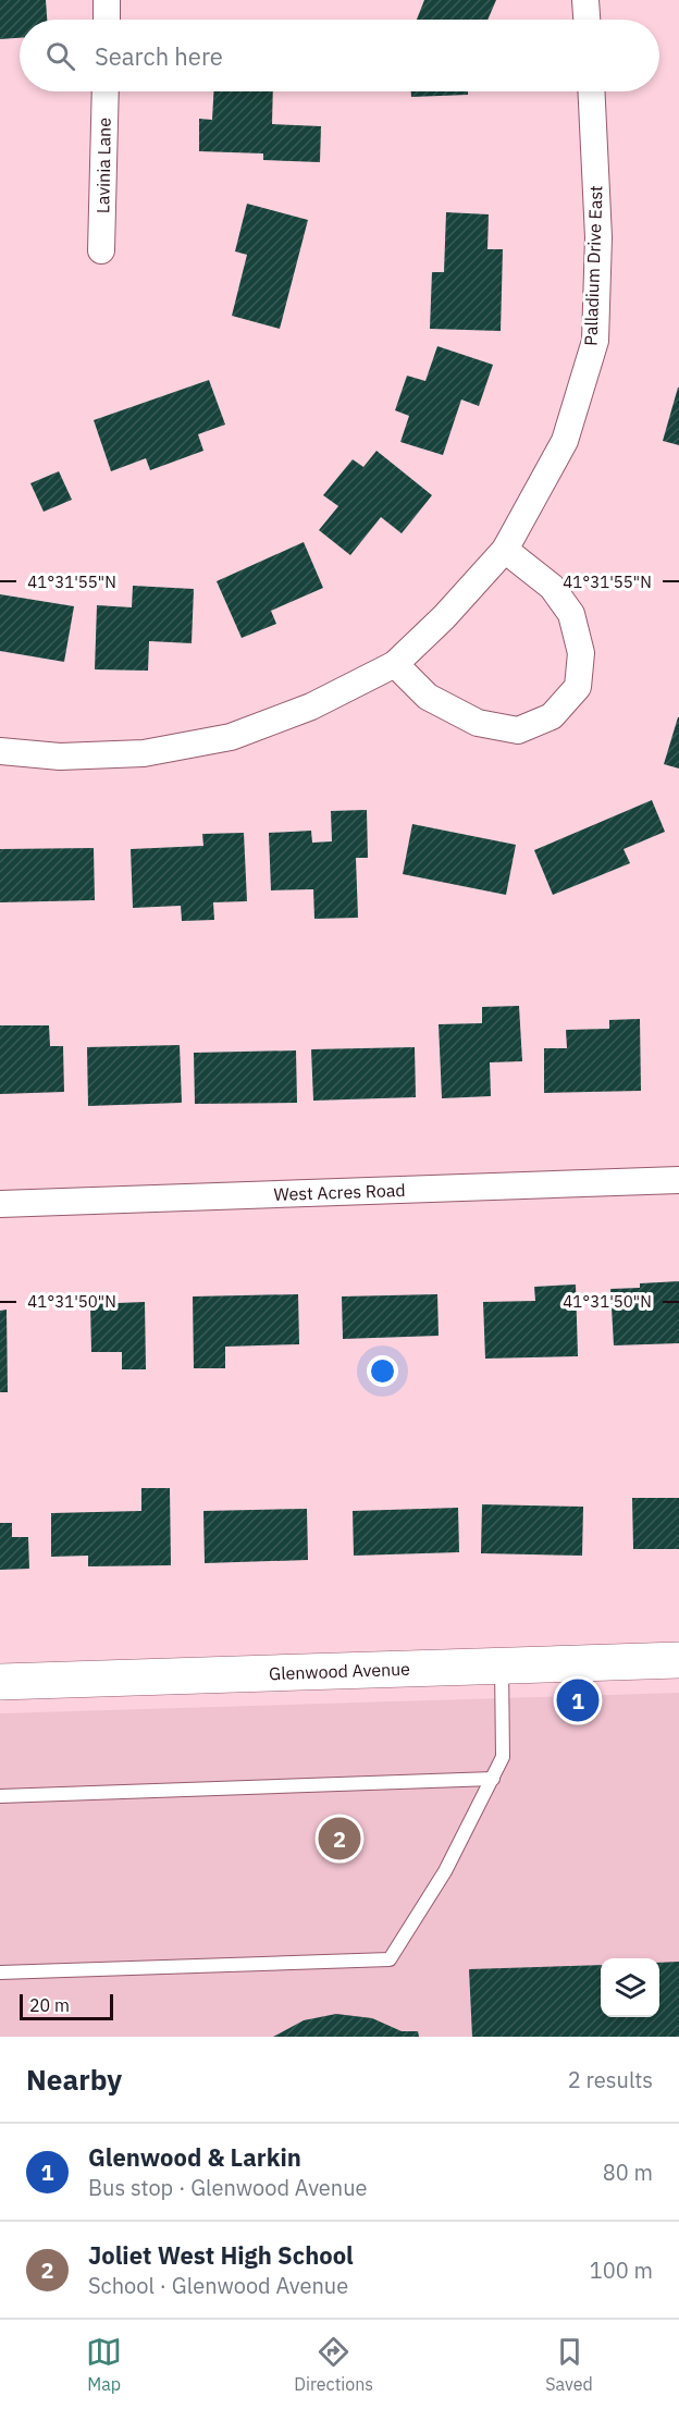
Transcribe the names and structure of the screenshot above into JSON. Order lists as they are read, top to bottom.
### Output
{
  "streets": {
    "street": [
      "Lavinia Lane",
      "Palladium Drive East",
      "West Acres Road",
      "Glenwood Avenue"
    ]
  },
  "scale_bar": "20 m",
  "page": {
    "search": "Search here",
    "pins": ["1", "2"],
    "scale": "20 m",
    "heading": ["Nearby", "2 results"],
    "list": [
      {
        "mark": "1",
        "name": "Glenwood & Larkin",
        "note": "Bus stop · Glenwood Avenue",
        "value": "80 m"
      },
      {
        "mark": "2",
        "name": "Joliet West High School",
        "note": "School · Glenwood Avenue",
        "value": "100 m"
      }
    ],
    "nav": ["Map", "Directions", "Saved"]
  },
  "coordinates": ["41°31'55\"N", "41°31'50\"N"]
}
